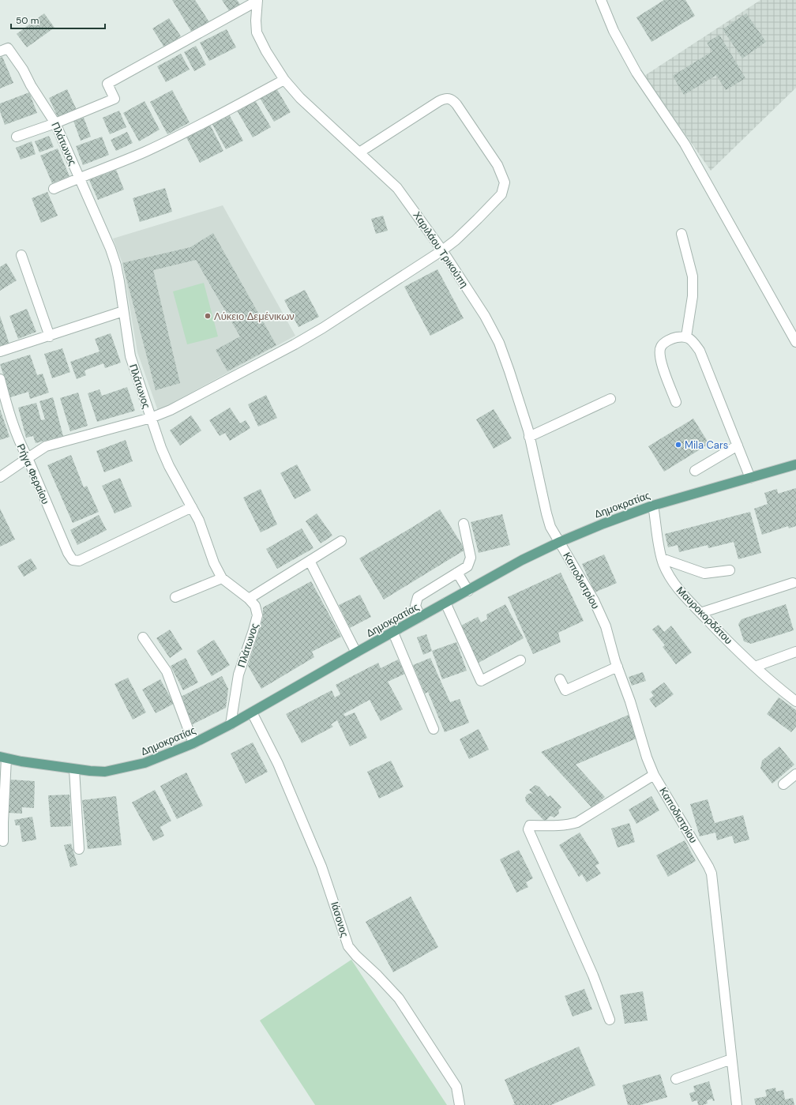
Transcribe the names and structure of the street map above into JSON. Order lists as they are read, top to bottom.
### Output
{
  "streets": {
    "main road": ["Δημοκρατίας"],
    "street": [
      "Πλάτωνος",
      "Χαριλάου Τρικούπη",
      "Ρήγα Φεραίου",
      "Καποδιστρίου",
      "Μαυροκορδάτου",
      "Ιάσονος"
    ]
  },
  "crossings": [
    ["Πλάτωνος", "Ρήγα Φεραίου"],
    ["Πλάτωνος", "Δημοκρατίας"],
    ["Χαριλάου Τρικούπη", "Δημοκρατίας"],
    ["Χαριλάου Τρικούπη", "Καποδιστρίου"],
    ["Δημοκρατίας", "Καποδιστρίου"],
    ["Δημοκρατίας", "Μαυροκορδάτου"],
    ["Δημοκρατίας", "Ιάσονος"]
  ],
  "places": ["Λύκειο Δεμένικων", "Mila Cars"],
  "scale_bar": "50 m"
}
